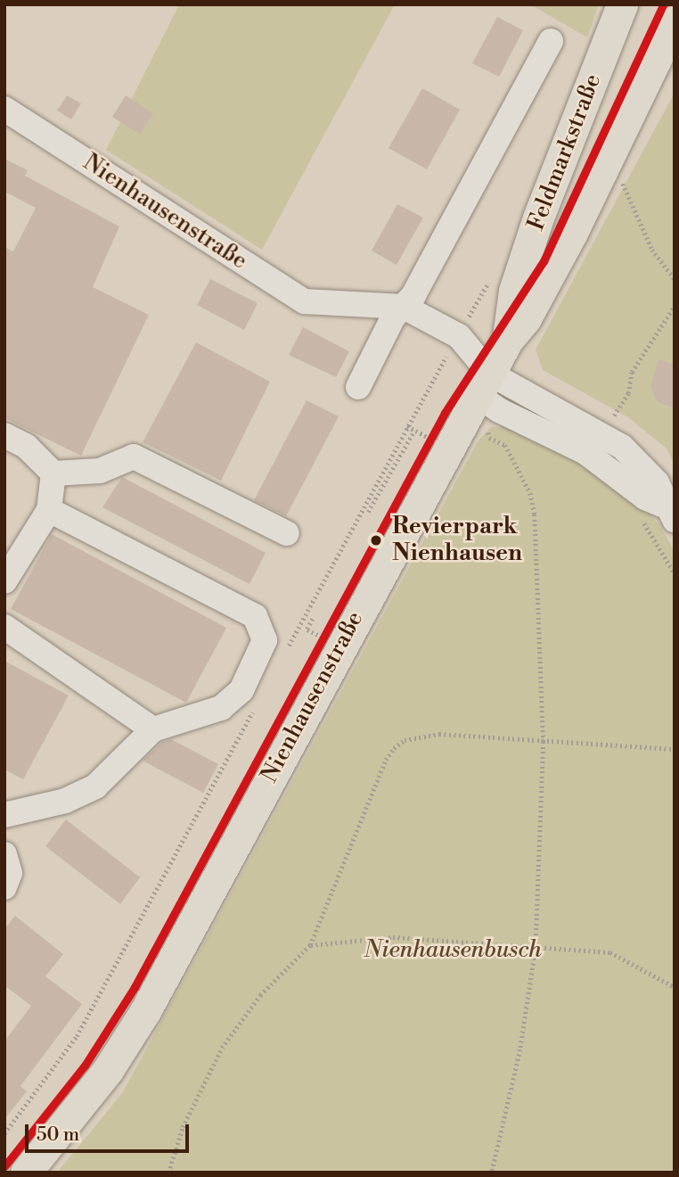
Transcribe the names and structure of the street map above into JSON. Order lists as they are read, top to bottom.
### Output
{
  "streets": {
    "main road": ["Feldmarkstraße", "Nienhausenstraße"]
  },
  "crossings": [
    ["Feldmarkstraße", "Nienhausenstraße"]
  ],
  "parks": ["Nienhausenbusch"],
  "places": ["Revierpark Nienhausen"],
  "scale_bar": "50 m"
}
